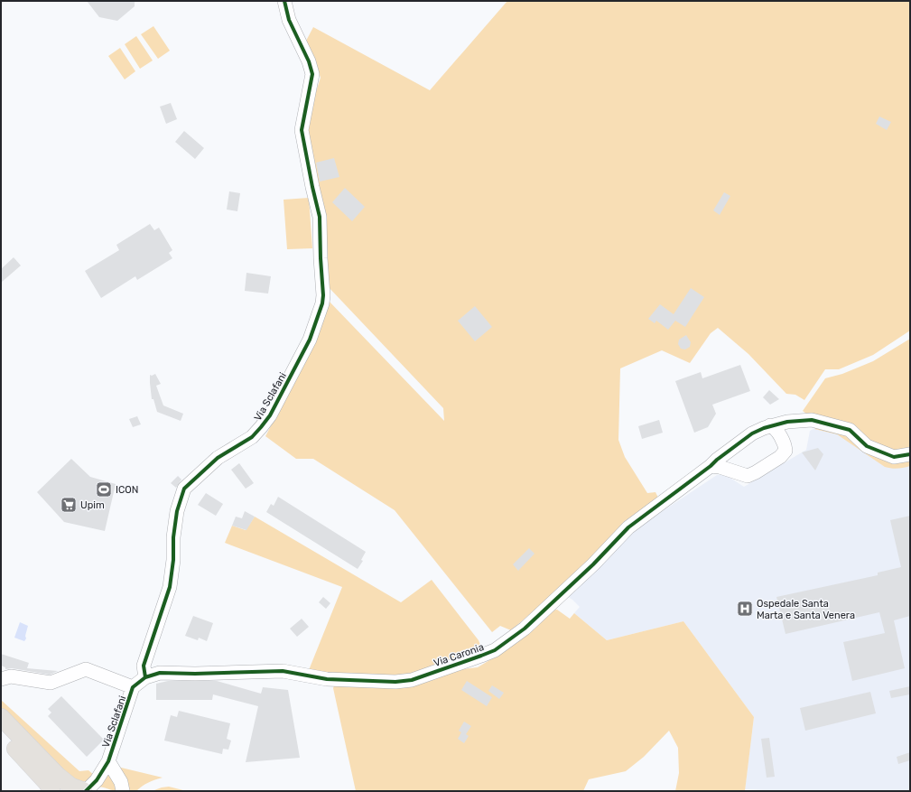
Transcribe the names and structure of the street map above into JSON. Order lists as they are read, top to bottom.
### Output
{
  "streets": {
    "street": ["Via Sclafani", "Via Caronia"]
  },
  "crossings": [
    ["Via Sclafani", "Via Caronia"]
  ],
  "places": {
    "sports": ["ICON"],
    "supermarket": ["Upim"],
    "hospital": ["Ospedale Santa Marta e Santa Venera"]
  }
}
